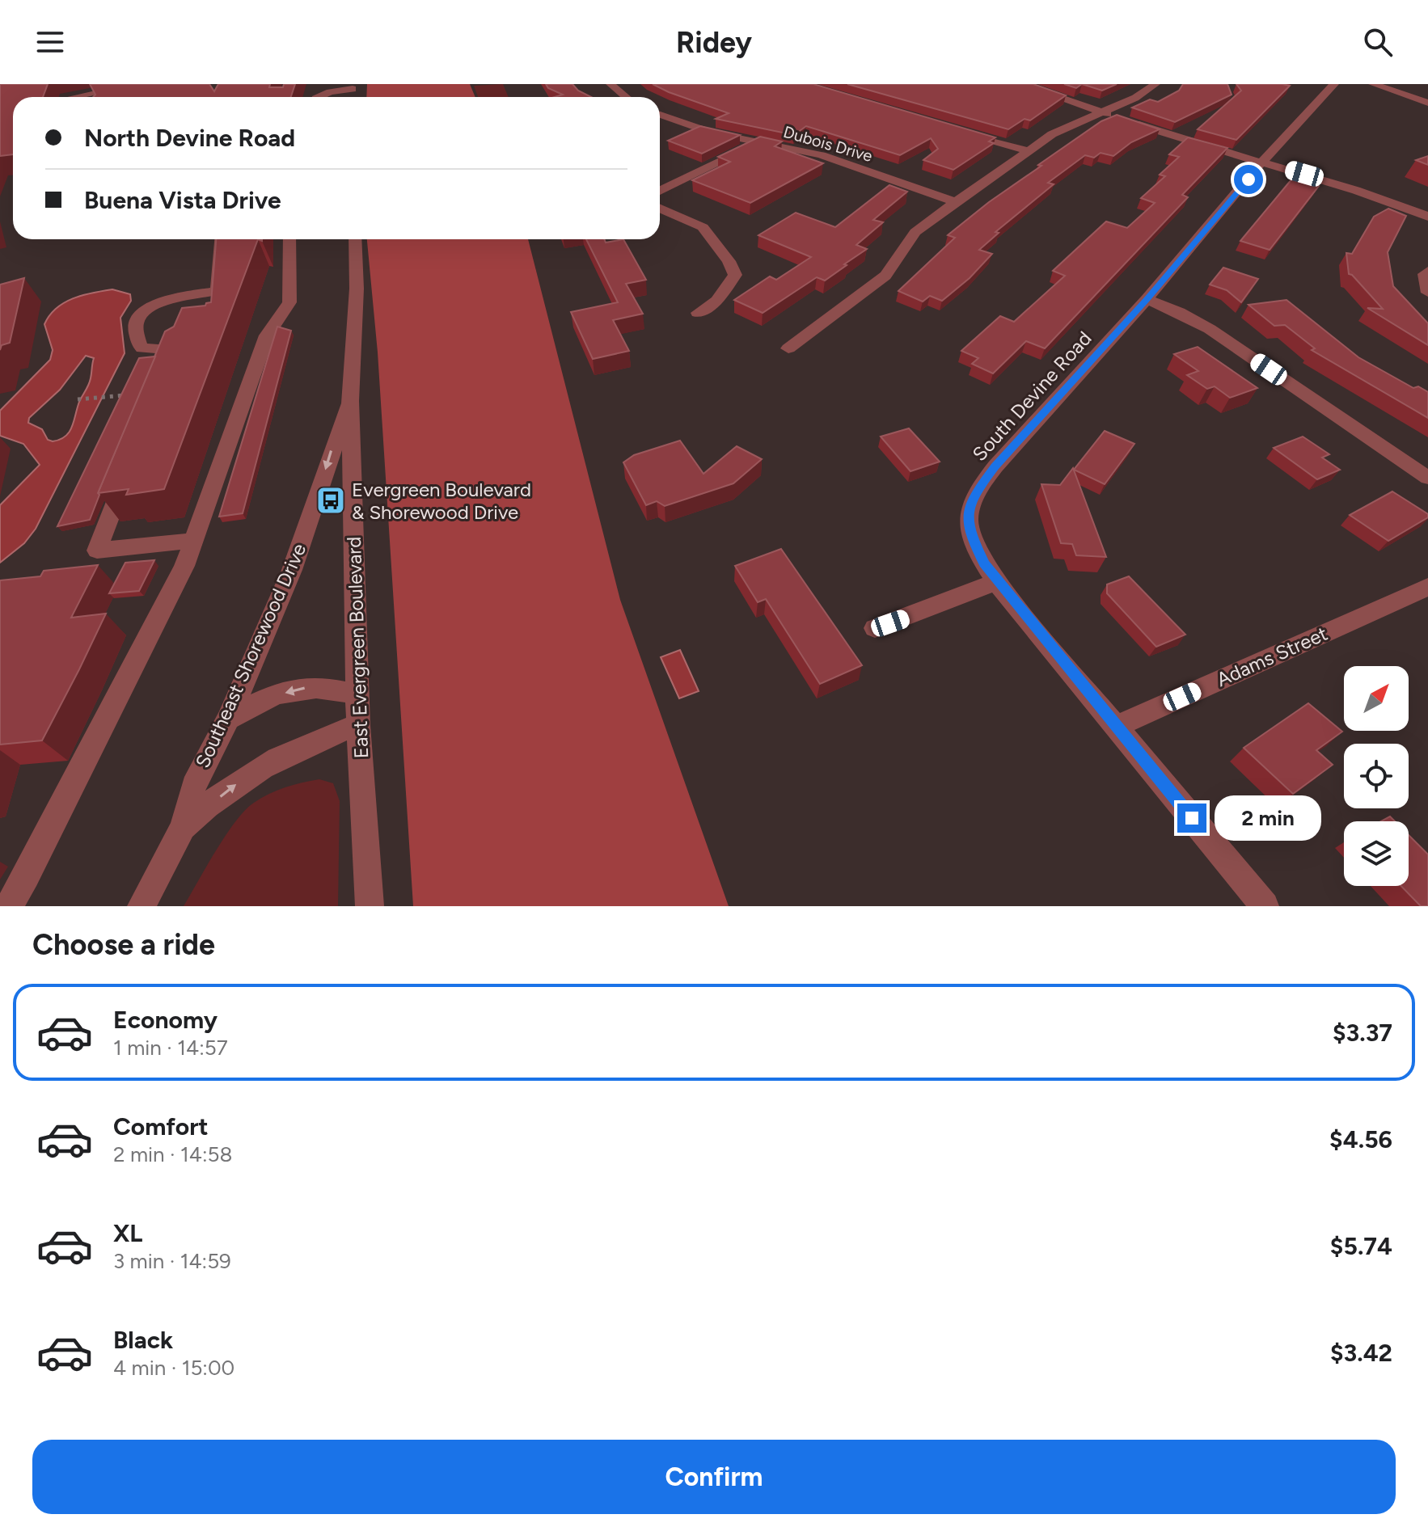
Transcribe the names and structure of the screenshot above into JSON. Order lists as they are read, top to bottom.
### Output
{
  "streets": {
    "street": [
      "Dubois Drive",
      "South Devine Road",
      "East Evergreen Boulevard",
      "Southeast Shorewood Drive",
      "Adams Street"
    ]
  },
  "crossings": [
    ["East Evergreen Boulevard", "Southeast Shorewood Drive"]
  ],
  "places": {
    "bus stop": ["Evergreen Boulevard & Shorewood Drive"]
  },
  "north": "top right",
  "page": {
    "header": "Ridey",
    "banner": ["North Devine Road", "Buena Vista Drive"],
    "bubble": "2 min",
    "heading": "Choose a ride",
    "list": [
      {
        "name": "Economy",
        "note": "1 min · 14:57",
        "value": "$3.37"
      },
      {
        "name": "Comfort",
        "note": "2 min · 14:58",
        "value": "$4.56"
      },
      {
        "name": "XL",
        "note": "3 min · 14:59",
        "value": "$5.74"
      },
      {
        "name": "Black",
        "note": "4 min · 15:00",
        "value": "$3.42"
      }
    ],
    "buttons": "Confirm"
  }
}
